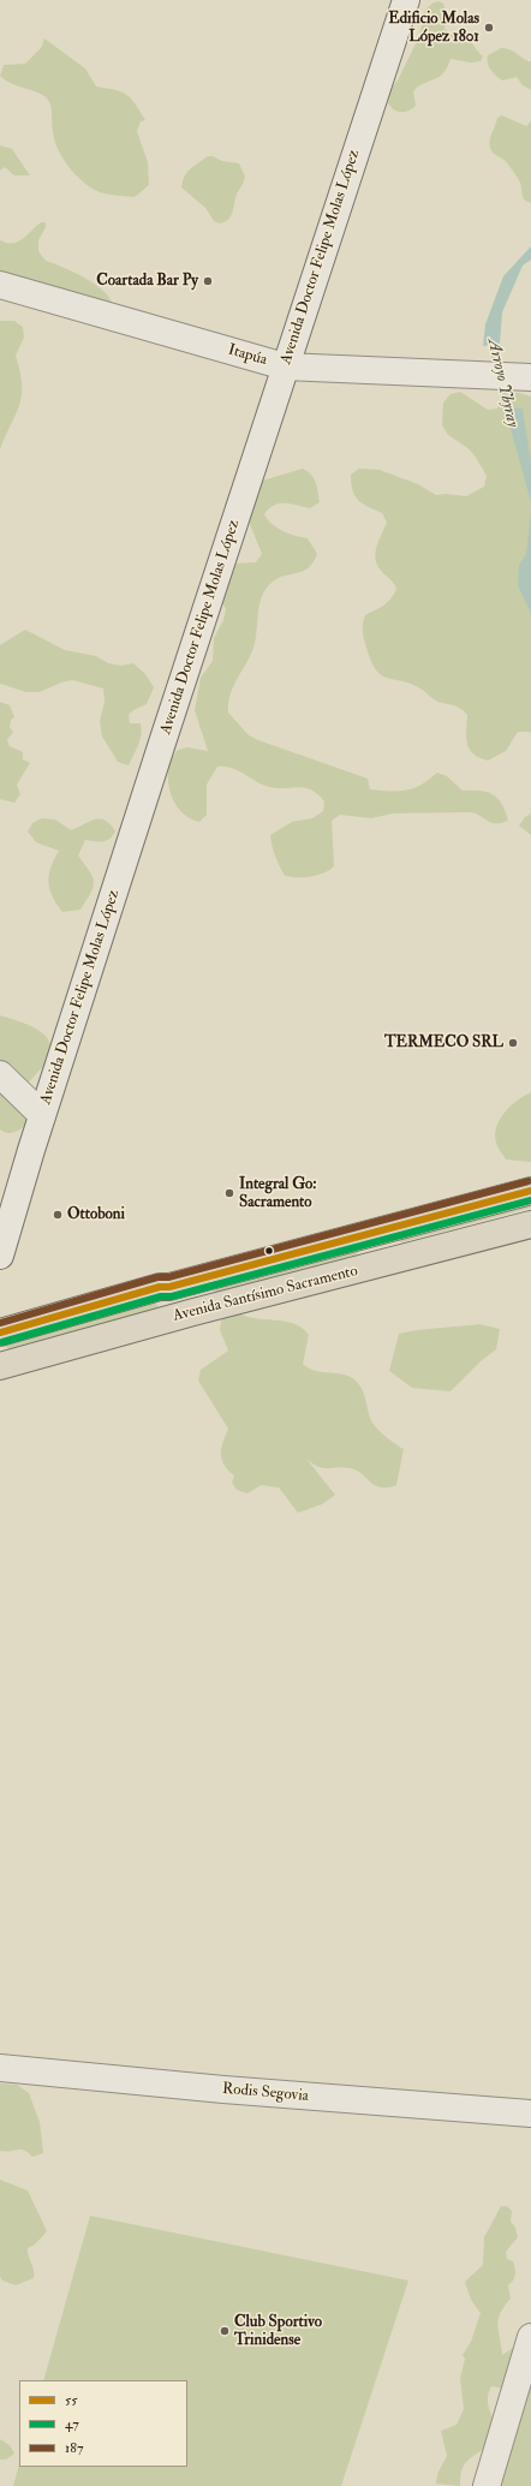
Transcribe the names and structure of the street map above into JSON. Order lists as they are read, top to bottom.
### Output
{
  "streets": {
    "main road": [
      "Avenida Doctor Felipe Molas López",
      "Itapúa",
      "Avenida Santísimo Sacramento",
      "Rodis Segovia"
    ]
  },
  "crossings": [
    ["Avenida Doctor Felipe Molas López", "Itapúa"]
  ],
  "water": ["Arroyo Ybyray"],
  "places": [
    "Edificio Molas López 1801",
    "Coartada Bar Py",
    "TERMECO SRL",
    "Integral Go: Sacramento",
    "Ottoboni",
    "Club Sportivo Trinidense"
  ],
  "lines": ["transit line 187", "transit line 55", "transit line 47"],
  "legend": ["55", "47", "187"]
}
